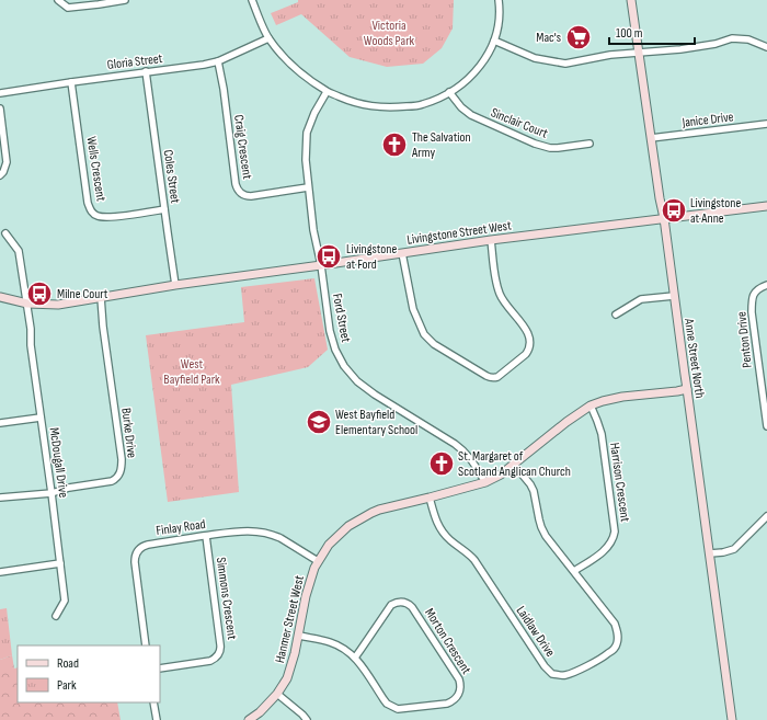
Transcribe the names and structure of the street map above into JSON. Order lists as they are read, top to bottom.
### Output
{
  "streets": {
    "street": [
      "Gloria Street",
      "Janice Drive",
      "Sinclair Court",
      "Craig Crescent",
      "Wells Crescent",
      "Coles Street",
      "Livingstone Street West",
      "Ford Street",
      "Penton Drive",
      "Anne Street North",
      "Burke Drive",
      "McDougall Drive",
      "Harrison Crescent",
      "Finlay Road",
      "Simmons Crescent",
      "Hanmer Street West",
      "Laidlaw Drive",
      "Morton Crescent"
    ]
  },
  "crossings": [
    ["Gloria Street", "Craig Crescent"],
    ["Gloria Street", "Wells Crescent"],
    ["Gloria Street", "Coles Street"],
    ["Janice Drive", "Anne Street North"],
    ["Craig Crescent", "Ford Street"],
    ["Wells Crescent", "Coles Street"],
    ["Coles Street", "Livingstone Street West"],
    ["Livingstone Street West", "Ford Street"],
    ["Livingstone Street West", "Anne Street North"],
    ["Livingstone Street West", "Burke Drive"],
    ["Livingstone Street West", "McDougall Drive"],
    ["Ford Street", "Hanmer Street West"],
    ["Anne Street North", "Hanmer Street West"],
    ["Burke Drive", "McDougall Drive"],
    ["Harrison Crescent", "Hanmer Street West"],
    ["Harrison Crescent", "Laidlaw Drive"],
    ["Finlay Road", "Simmons Crescent"],
    ["Finlay Road", "Hanmer Street West"],
    ["Hanmer Street West", "Laidlaw Drive"],
    ["Hanmer Street West", "Morton Crescent"]
  ],
  "parks": ["Victoria Woods Park", "West Bayfield Park"],
  "places": {
    "supermarket": ["Mac's"],
    "church": ["The Salvation Army", "St. Margaret of Scotland Anglican Church"],
    "bus stop": ["Livingstone at Anne", "Livingstone at Ford", "Milne Court"],
    "school or university": ["West Bayfield Elementary School"]
  },
  "legend": ["Road", "Park"],
  "scale_bar": "100 m"
}
